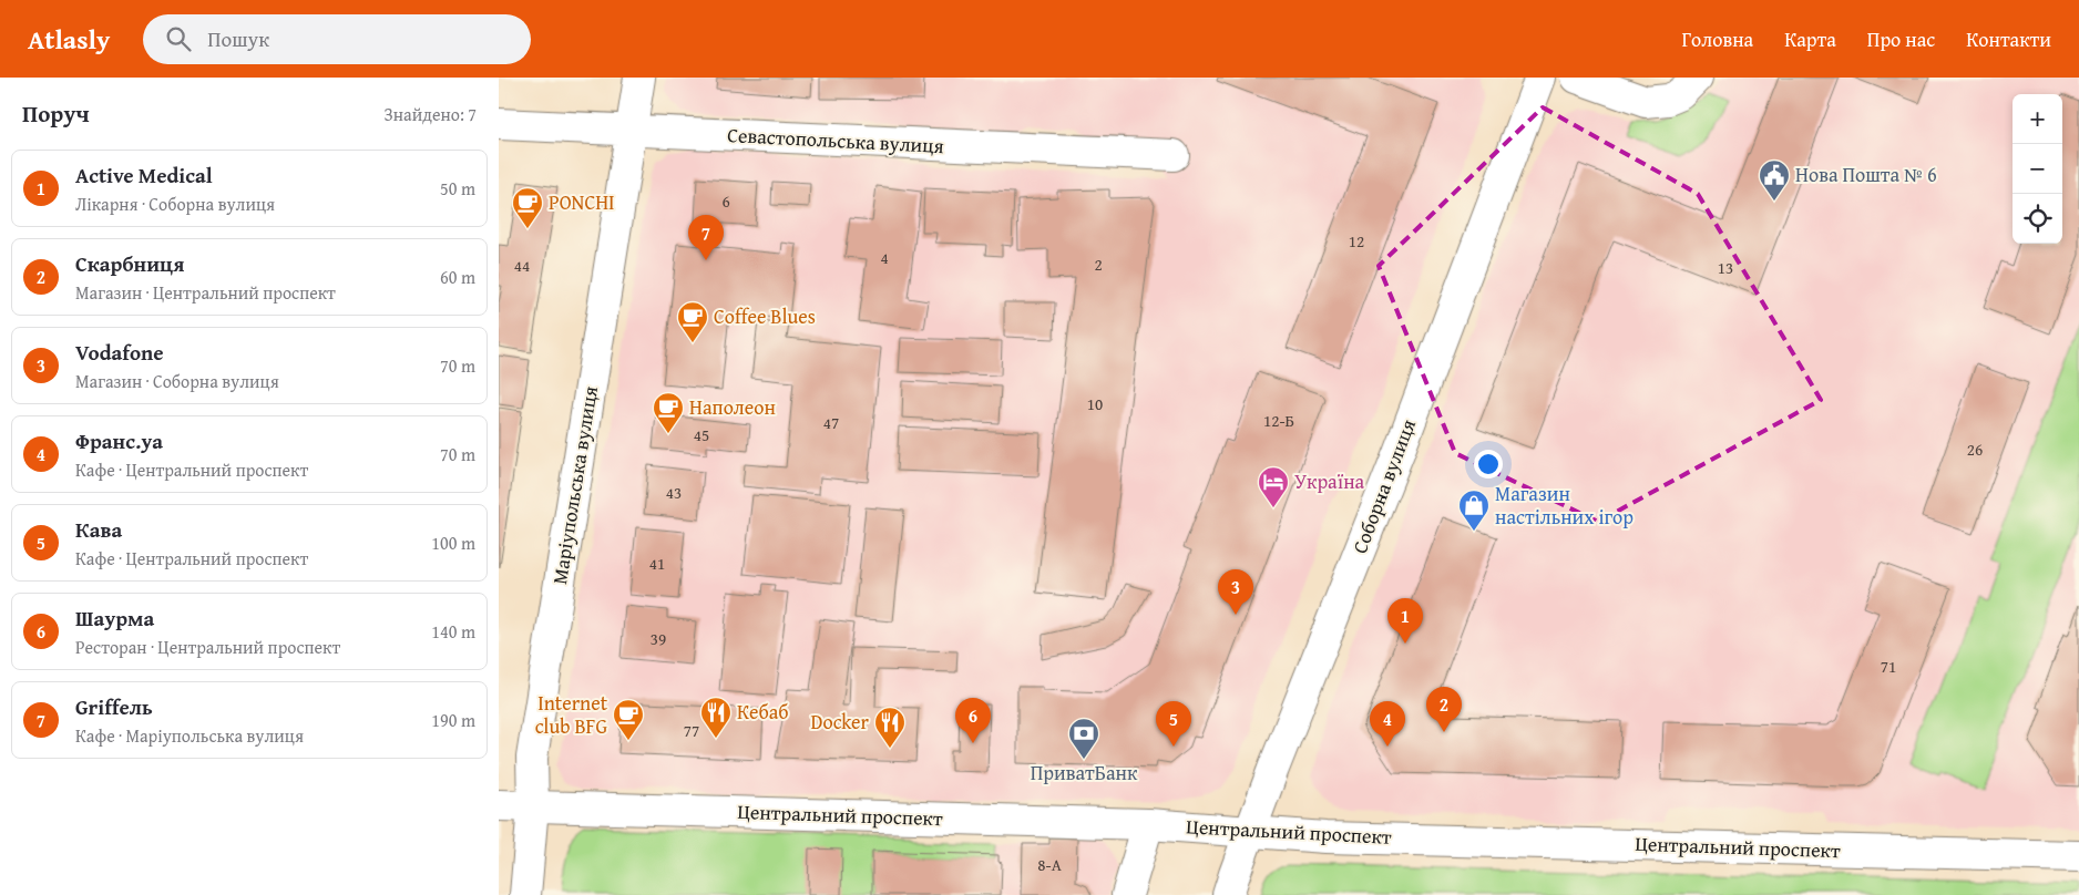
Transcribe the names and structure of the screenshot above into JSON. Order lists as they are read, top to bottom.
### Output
{
  "streets": {
    "street": [
      "Севастопольська вулиця",
      "Маріупольська вулиця",
      "Соборна вулиця",
      "Центральний проспект"
    ]
  },
  "crossings": [
    ["Севастопольська вулиця", "Маріупольська вулиця"],
    ["Маріупольська вулиця", "Центральний проспект"],
    ["Соборна вулиця", "Центральний проспект"]
  ],
  "places": {
    "public building": ["Нова Пошта № 6"],
    "cafe": [
      "PONCHI",
      "Coffeе Blues",
      "Наполеон",
      "Internet club BFG"
    ],
    "hotel": ["Україна"],
    "shop": ["Магазин настільних ігор"],
    "restaurant": ["Кебаб", "Docker"],
    "bank": ["ПриватБанк"]
  },
  "house_numbers": [
    "6",
    "12",
    "4",
    "2",
    "44",
    "13",
    "10",
    "12-Б",
    "47",
    "45",
    "26",
    "43",
    "41",
    "39",
    "71",
    "77",
    "8-А"
  ],
  "page": {
    "header": "Atlasly",
    "search": "Пошук",
    "nav": [
      "Головна",
      "Карта",
      "Про нас",
      "Контакти"
    ],
    "heading": ["Поруч", "Знайдено: 7"],
    "map_buttons": ["+", "−"],
    "list": [
      {
        "mark": "1",
        "name": "Active Medical",
        "note": "Лікарня · Соборна вулиця",
        "value": "50 m"
      },
      {
        "mark": "2",
        "name": "Скарбниця",
        "note": "Магазин · Центральний проспект",
        "value": "60 m"
      },
      {
        "mark": "3",
        "name": "Vodafone",
        "note": "Магазин · Соборна вулиця",
        "value": "70 m"
      },
      {
        "mark": "4",
        "name": "Франс.уа",
        "note": "Кафе · Центральний проспект",
        "value": "70 m"
      },
      {
        "mark": "5",
        "name": "Кава",
        "note": "Кафе · Центральний проспект",
        "value": "100 m"
      },
      {
        "mark": "6",
        "name": "Шаурма",
        "note": "Ресторан · Центральний проспект",
        "value": "140 m"
      },
      {
        "mark": "7",
        "name": "Griffeль",
        "note": "Кафе · Маріупольська вулиця",
        "value": "190 m"
      }
    ],
    "pins": [
      "7",
      "3",
      "1",
      "2",
      "6",
      "4",
      "5"
    ]
  }
}
